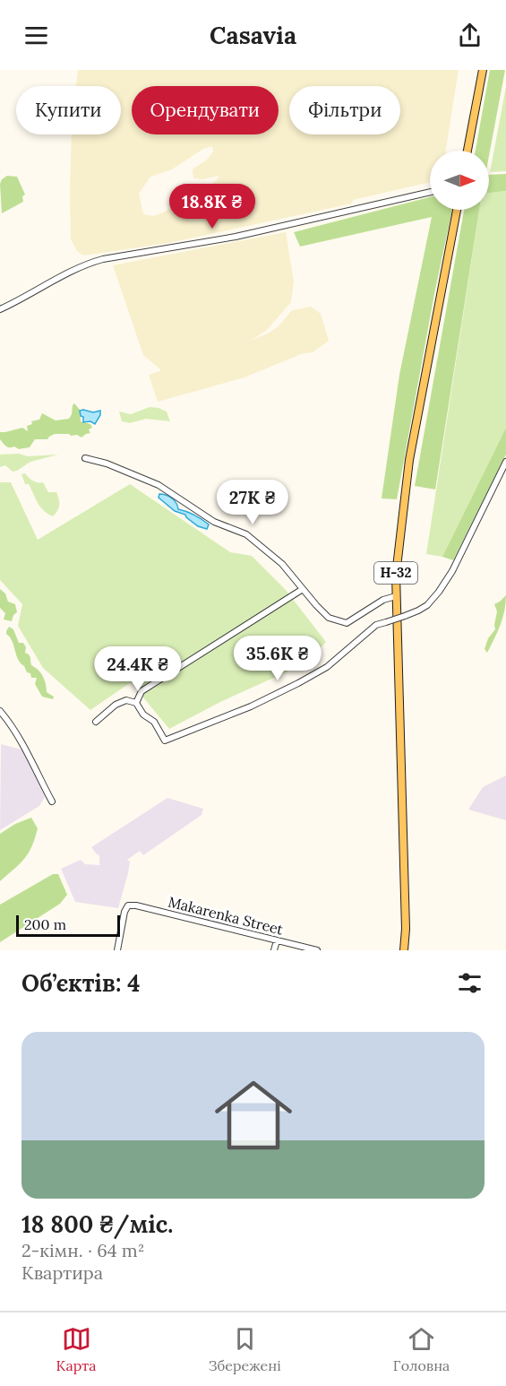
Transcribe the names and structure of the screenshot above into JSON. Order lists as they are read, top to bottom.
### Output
{
  "streets": {
    "main road": ["Н-32"],
    "street": ["Makarenka Street"]
  },
  "scale_bar": "200 m",
  "north": "right",
  "page": {
    "header": "Casavia",
    "chip": ["Купити", "Орендувати", "Фільтри"],
    "price": [
      "18.8K ₴",
      "27K ₴",
      "35.6K ₴",
      "24.4K ₴"
    ],
    "scale": "200 m",
    "heading": "Об’єктів: 4",
    "list": [
      {
        "name": "18 800 ₴/міс.",
        "note": "2-кімн. · 64 m² · Квартира"
      }
    ],
    "tabs": ["Карта", "Збережені", "Головна"]
  }
}
